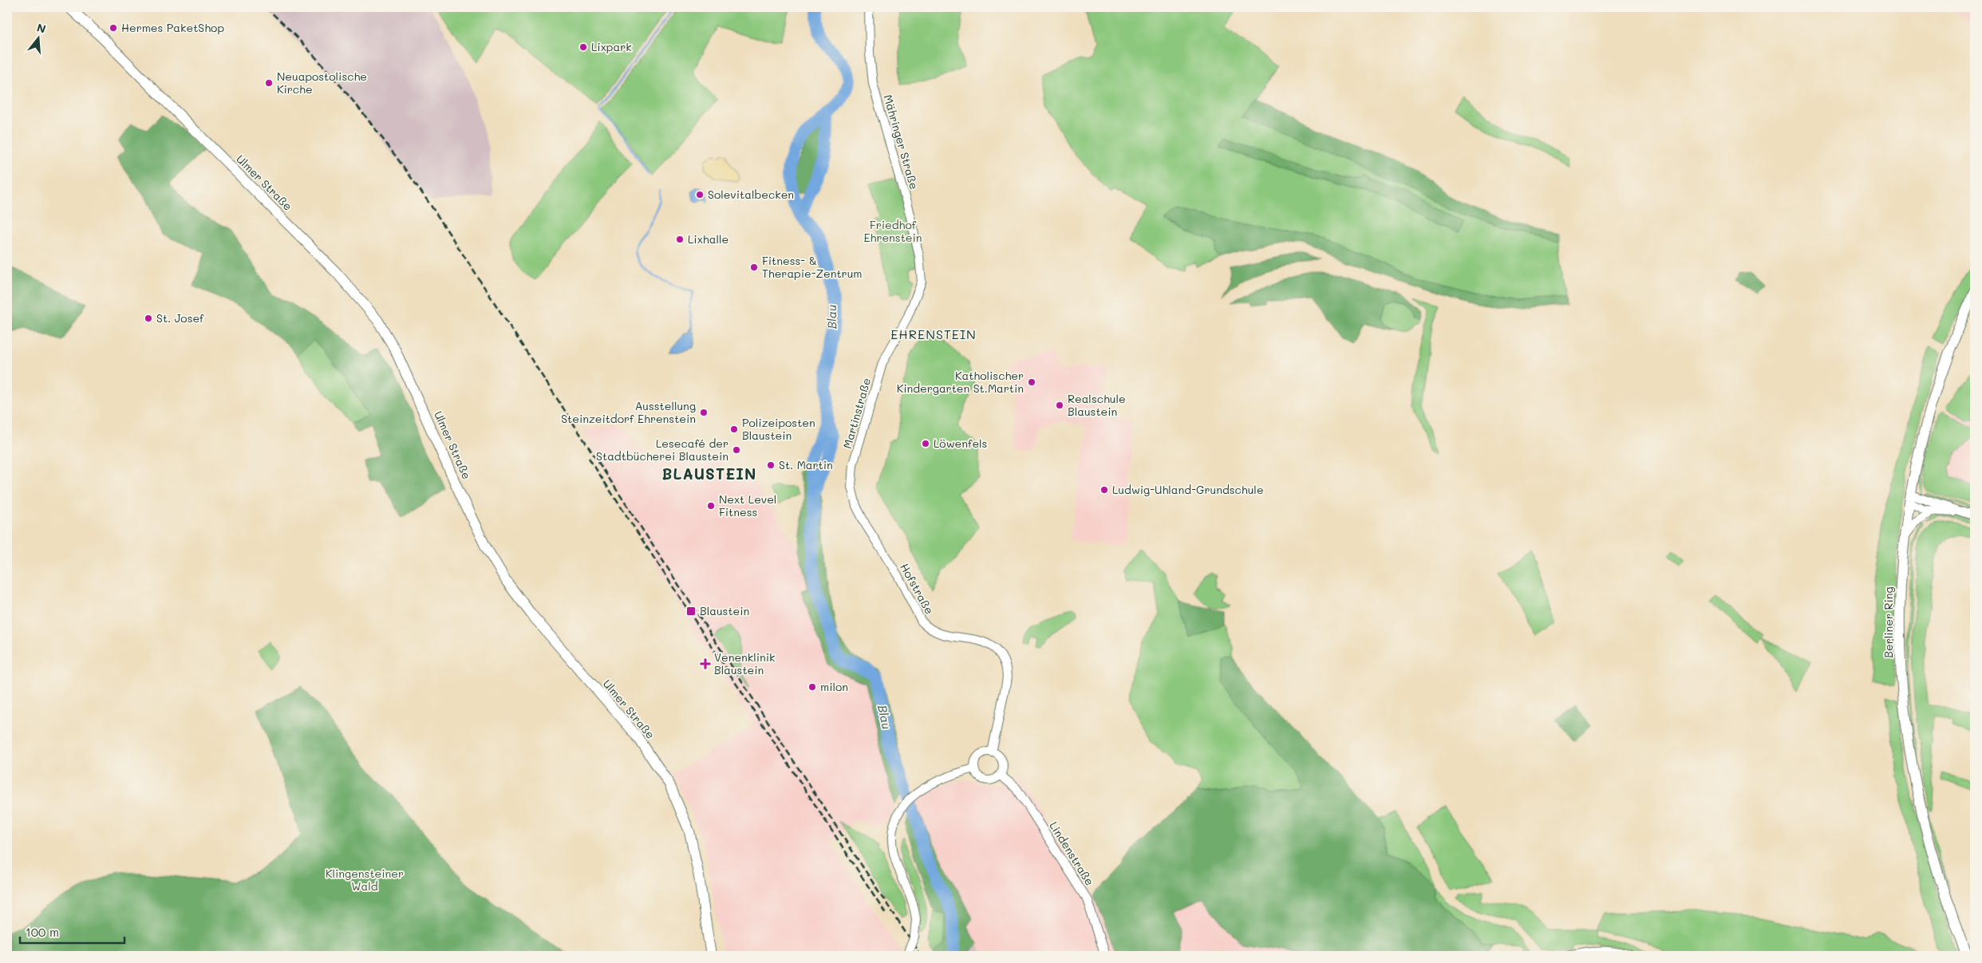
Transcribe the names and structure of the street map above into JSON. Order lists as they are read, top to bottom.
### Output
{
  "streets": {
    "main road": ["Ulmer Straße", "Berliner Ring"],
    "street": [
      "Mähringer Straße",
      "Martinstraße",
      "Hofstraße",
      "Lindenstraße"
    ]
  },
  "crossings": [
    ["Mähringer Straße", "Martinstraße"],
    ["Martinstraße", "Hofstraße"],
    ["Hofstraße", "Lindenstraße"]
  ],
  "districts": ["EHRENSTEIN", "BLAUSTEIN"],
  "water": ["Blau"],
  "parks": ["Friedhof Ehrenstein", "Klingensteiner Wald"],
  "places": {
    "other": [
      "Hermes PaketShop",
      "Lixpark",
      "Neuapostolische Kirche",
      "Solevitalbecken",
      "Lixhalle",
      "Fitness- & Therapie-Zentrum",
      "St. Josef",
      "Katholischer Kindergarten St.Martin",
      "Realschule Blaustein",
      "Ausstellung Steinzeitdorf Ehrenstein",
      "Polizeiposten Blaustein",
      "Löwenfels",
      "Lesecafé der Stadtbücherei Blaustein",
      "St. Martin",
      "Ludwig-Uhland-Grundschule",
      "Next Level Fitness",
      "milon"
    ],
    "transit": ["Blaustein"],
    "health": ["Venenklinik Blaustein"]
  },
  "scale_bar": "100 m",
  "north": "top"
}
